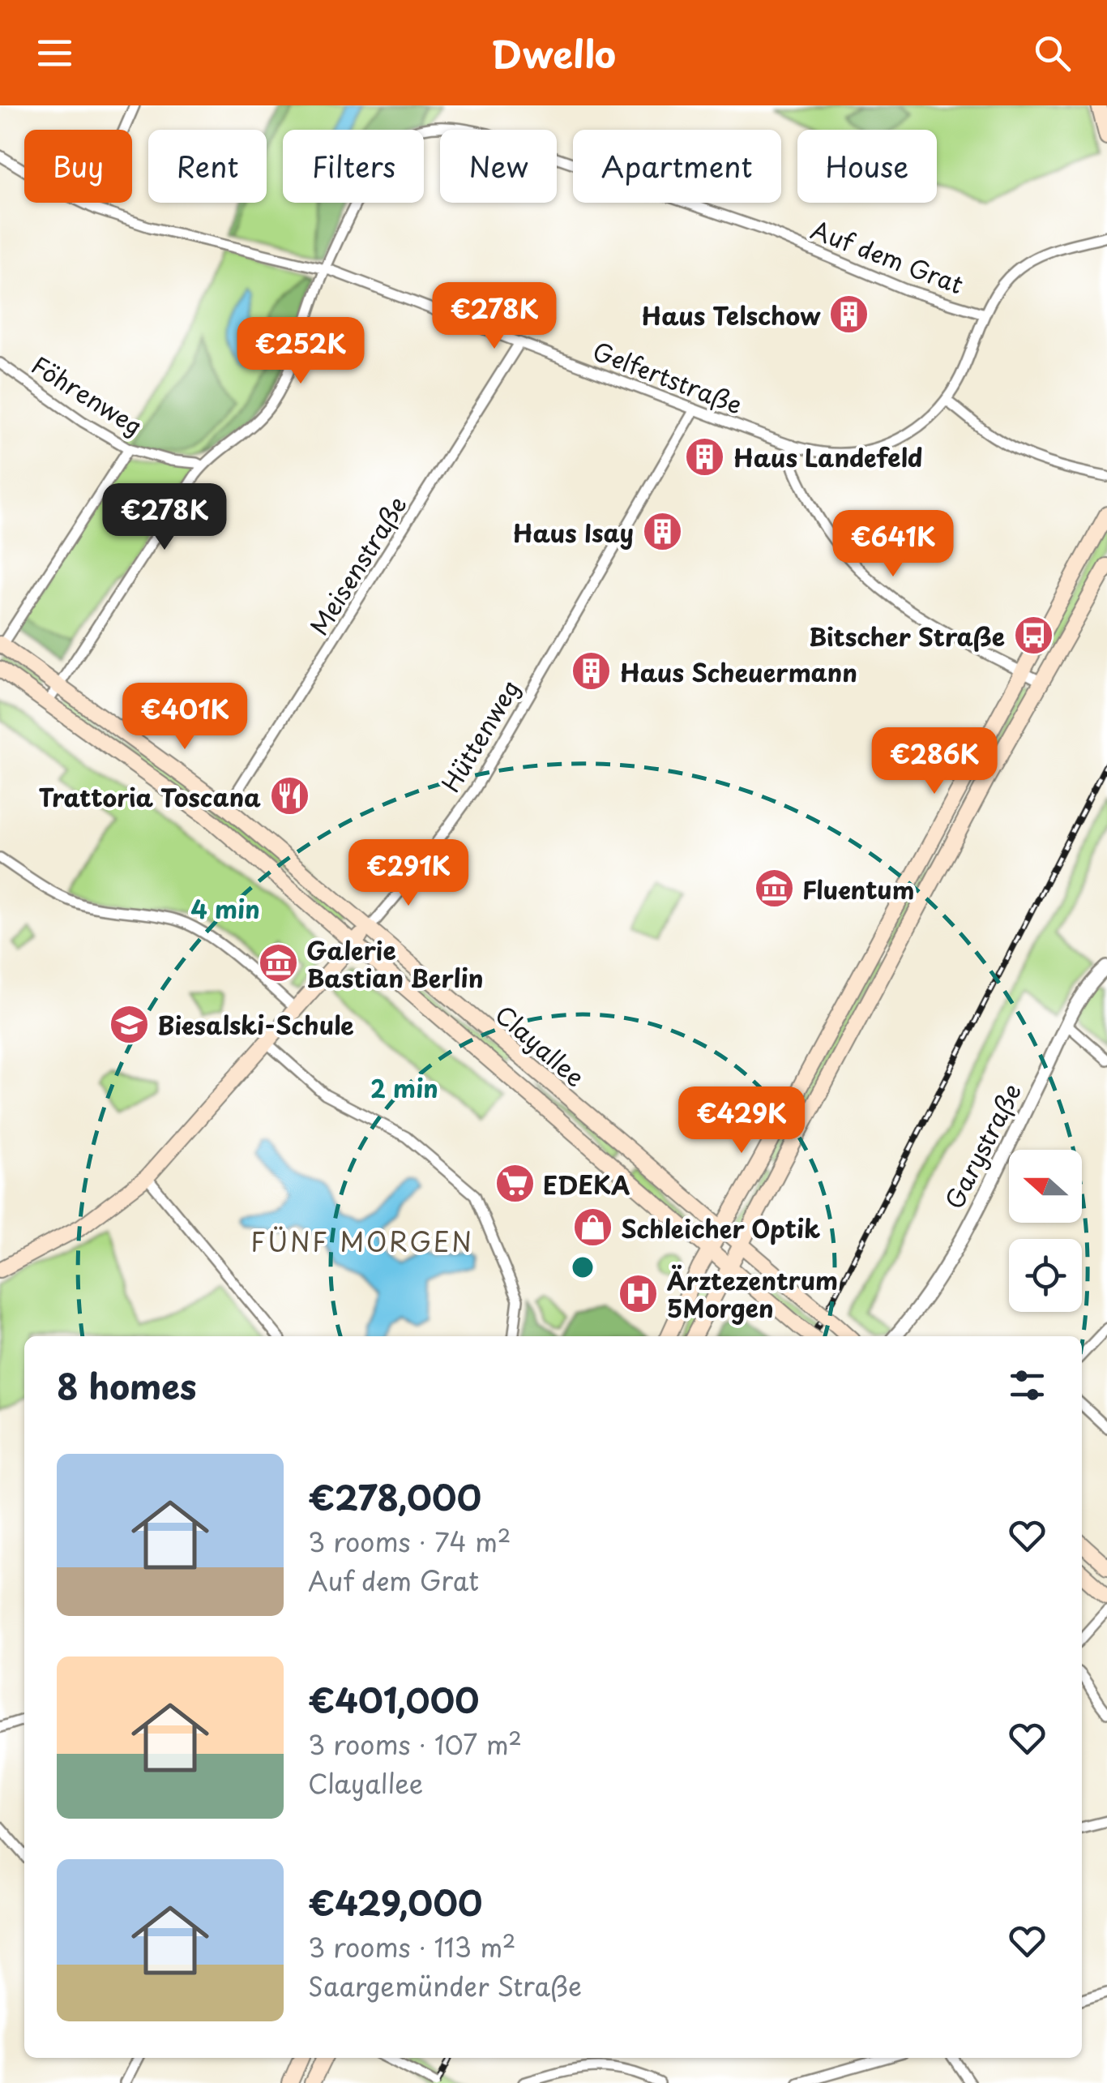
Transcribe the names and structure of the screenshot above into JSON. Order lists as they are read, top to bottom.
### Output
{
  "streets": {
    "main road": ["Hüttenweg", "Clayallee"],
    "street": [
      "Auf dem Grat",
      "Gelfertstraße",
      "Föhrenweg",
      "Meisenstraße",
      "Garystraße"
    ]
  },
  "crossings": [
    ["Auf dem Grat", "Gelfertstraße"],
    ["Auf dem Grat", "Föhrenweg"],
    ["Auf dem Grat", "Clayallee"],
    ["Gelfertstraße", "Meisenstraße"],
    ["Gelfertstraße", "Hüttenweg"],
    ["Meisenstraße", "Clayallee"],
    ["Hüttenweg", "Clayallee"]
  ],
  "districts": ["FÜNF MORGEN"],
  "places": {
    "building": [
      "Haus Telschow",
      "Haus Landefeld",
      "Haus Isay",
      "Haus Scheuermann"
    ],
    "bus stop": ["Bitscher Straße"],
    "restaurant": ["Trattoria Toscana"],
    "museum": ["Fluentum", "Galerie Bastian Berlin"],
    "school or university": ["Biesalski-Schule"],
    "supermarket": ["EDEKA"],
    "shop": ["Schleicher Optik"],
    "hospital": ["Ärztezentrum 5Morgen"]
  },
  "north": "left",
  "page": {
    "header": "Dwello",
    "chip": [
      "Buy",
      "Rent",
      "Filters",
      "New",
      "Apartment",
      "House"
    ],
    "price": [
      "€278K",
      "€252K",
      "€278K",
      "€641K",
      "€401K",
      "€286K",
      "€291K",
      "€429K"
    ],
    "heading": "8 homes",
    "list": [
      {
        "name": "€278,000",
        "note": "3 rooms · 74 m² · Auf dem Grat"
      },
      {
        "name": "€401,000",
        "note": "3 rooms · 107 m² · Clayallee"
      },
      {
        "name": "€429,000",
        "note": "3 rooms · 113 m² · Saargemünder Straße"
      }
    ]
  },
  "rings": ["4 min", "2 min"]
}
